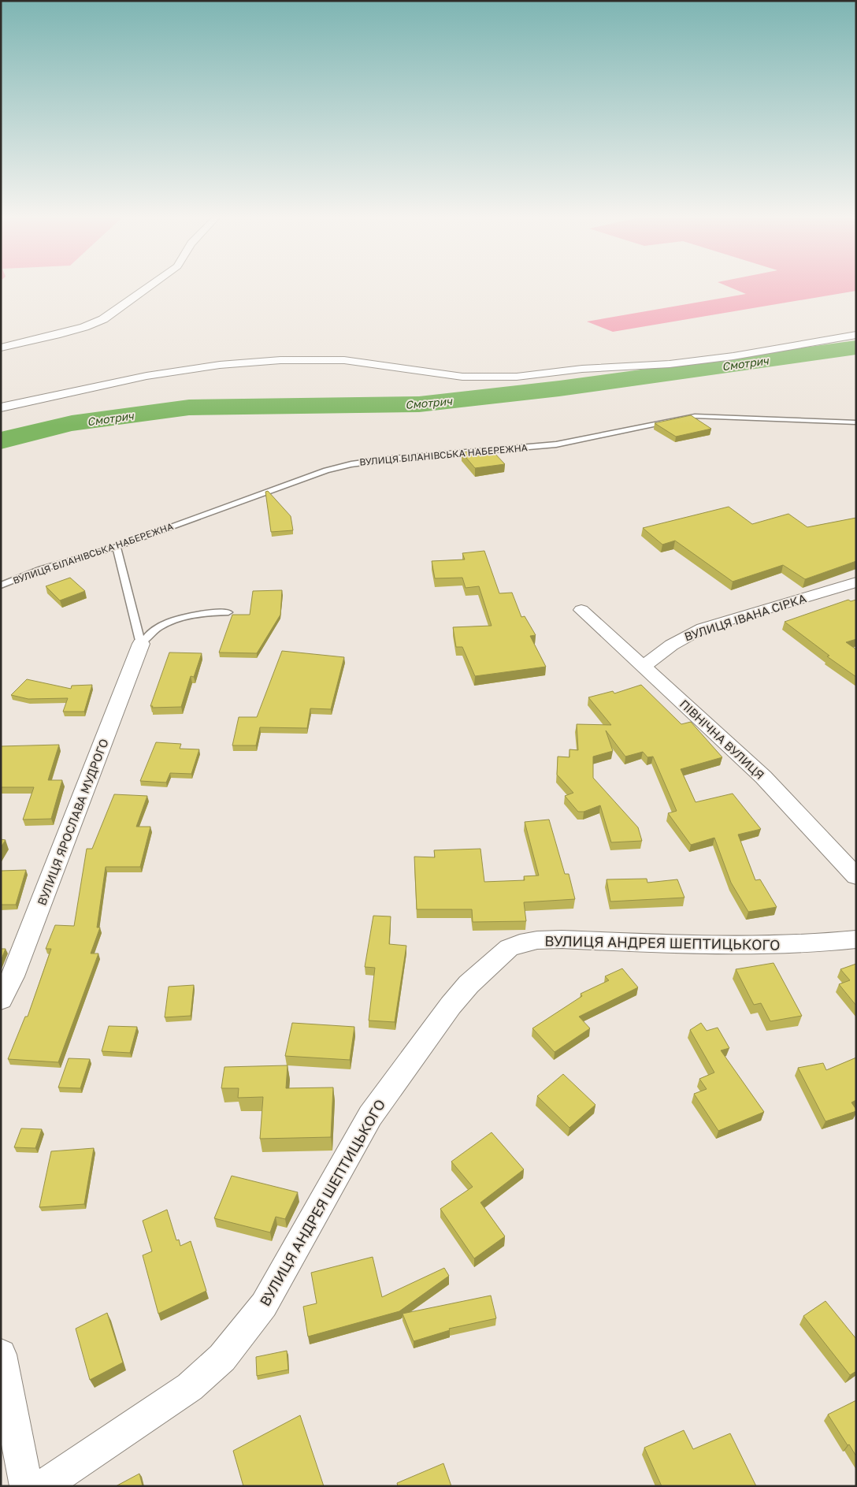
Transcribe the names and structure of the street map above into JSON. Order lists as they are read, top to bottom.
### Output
{
  "streets": {
    "street": [
      "ВУЛИЦЯ ІВАНА СІРКА",
      "ПІВНІЧНА ВУЛИЦЯ",
      "ВУЛИЦЯ ЯРОСЛАВА МУДРОГО",
      "ВУЛИЦЯ АНДРЕЯ ШЕПТИЦЬКОГО"
    ],
    "lane": ["ВУЛИЦЯ БІЛАНІВСЬКА НАБЕРЕЖНА"]
  },
  "crossings": [
    ["ВУЛИЦЯ ІВАНА СІРКА", "ПІВНІЧНА ВУЛИЦЯ"]
  ],
  "water": ["Смотрич"]
}
